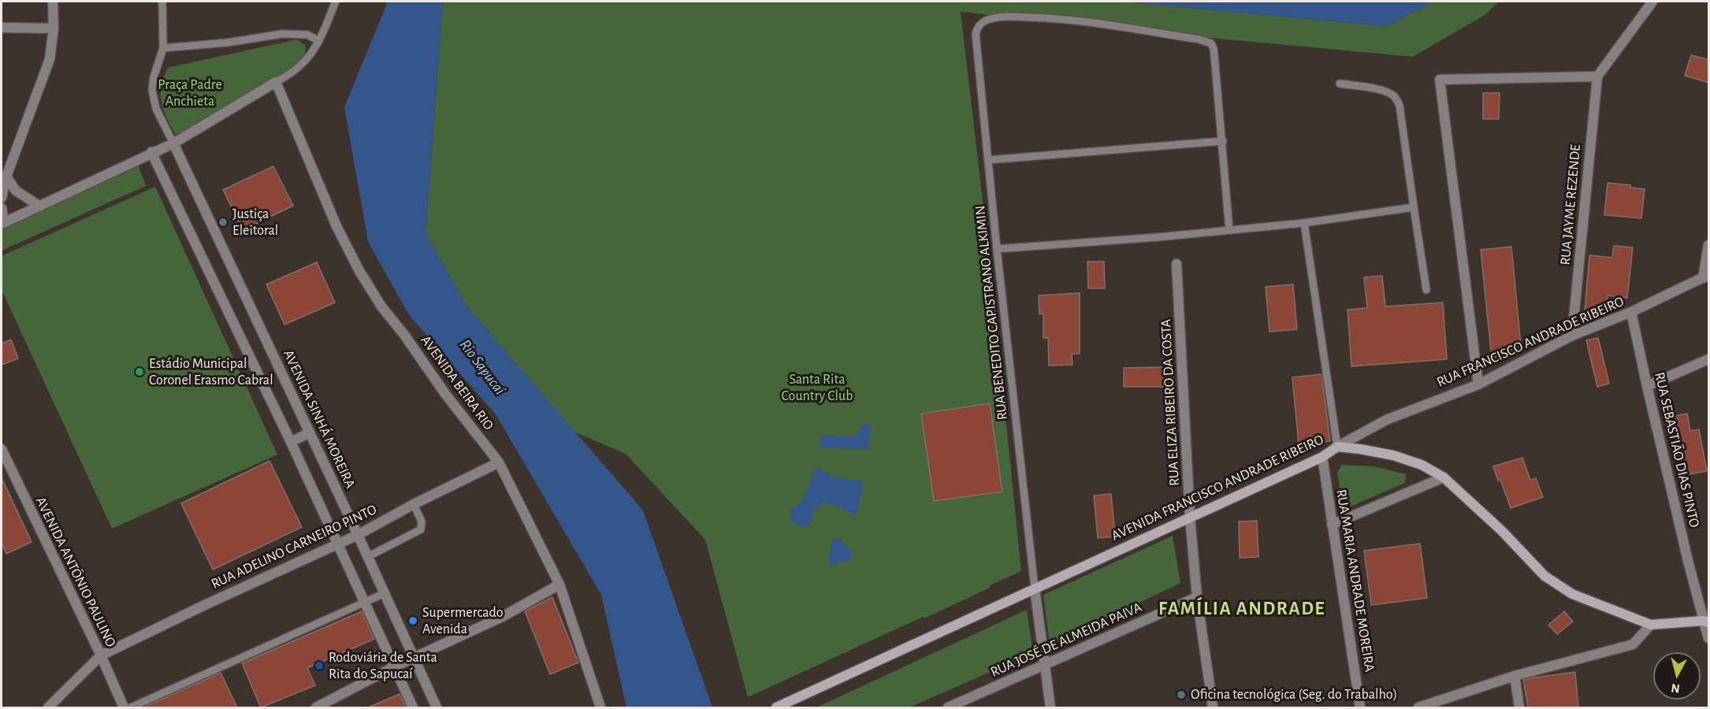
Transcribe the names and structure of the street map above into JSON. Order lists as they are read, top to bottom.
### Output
{
  "streets": {
    "main road": ["AVENIDA FRANCISCO ANDRADE RIBEIRO"],
    "street": [
      "RUA JAYME REZENDE",
      "RUA FRANCISCO ANDRADE RIBEIRO",
      "AVENIDA BEIRA RIO",
      "RUA ELIZA RIBEIRO DA COSTA",
      "AVENIDA SINHÁ MOREIRA",
      "RUA SEBASTIÃO DIAS PINTO",
      "RUA ADELINO CARNEIRO PINTO",
      "AVENIDA ANTÔNIO PAULINO",
      "RUA MARIA ANDRADE MOREIRA",
      "RUA JOSÉ DE ALMEIDA PAIVA"
    ],
    "lane": ["RUA BENEDITO CAPISTRANO ALKIMIN"]
  },
  "crossings": [
    ["RUA JAYME REZENDE", "RUA FRANCISCO ANDRADE RIBEIRO"],
    ["RUA BENEDITO CAPISTRANO ALKIMIN", "AVENIDA FRANCISCO ANDRADE RIBEIRO"],
    ["RUA FRANCISCO ANDRADE RIBEIRO", "RUA SEBASTIÃO DIAS PINTO"],
    ["RUA FRANCISCO ANDRADE RIBEIRO", "AVENIDA FRANCISCO ANDRADE RIBEIRO"],
    ["AVENIDA BEIRA RIO", "RUA ADELINO CARNEIRO PINTO"],
    ["RUA ELIZA RIBEIRO DA COSTA", "AVENIDA FRANCISCO ANDRADE RIBEIRO"],
    ["RUA ELIZA RIBEIRO DA COSTA", "RUA JOSÉ DE ALMEIDA PAIVA"],
    ["AVENIDA SINHÁ MOREIRA", "RUA ADELINO CARNEIRO PINTO"],
    ["RUA SEBASTIÃO DIAS PINTO", "AVENIDA FRANCISCO ANDRADE RIBEIRO"],
    ["AVENIDA FRANCISCO ANDRADE RIBEIRO", "RUA MARIA ANDRADE MOREIRA"],
    ["RUA ADELINO CARNEIRO PINTO", "AVENIDA ANTÔNIO PAULINO"]
  ],
  "districts": ["FAMÍLIA ANDRADE"],
  "water": ["Rio Sapucaí"],
  "parks": ["Praça Padre Anchieta", "Santa Rita Country Club"],
  "places": [
    "Justiça Eleitoral",
    "Estádio Municipal Coronel Erasmo Cabral",
    "Supermercado Avenida",
    "Rodoviária de Santa Rita do Sapucaí",
    "Oficina tecnológica (Seg. do Trabalho)"
  ],
  "north": "bottom"
}
